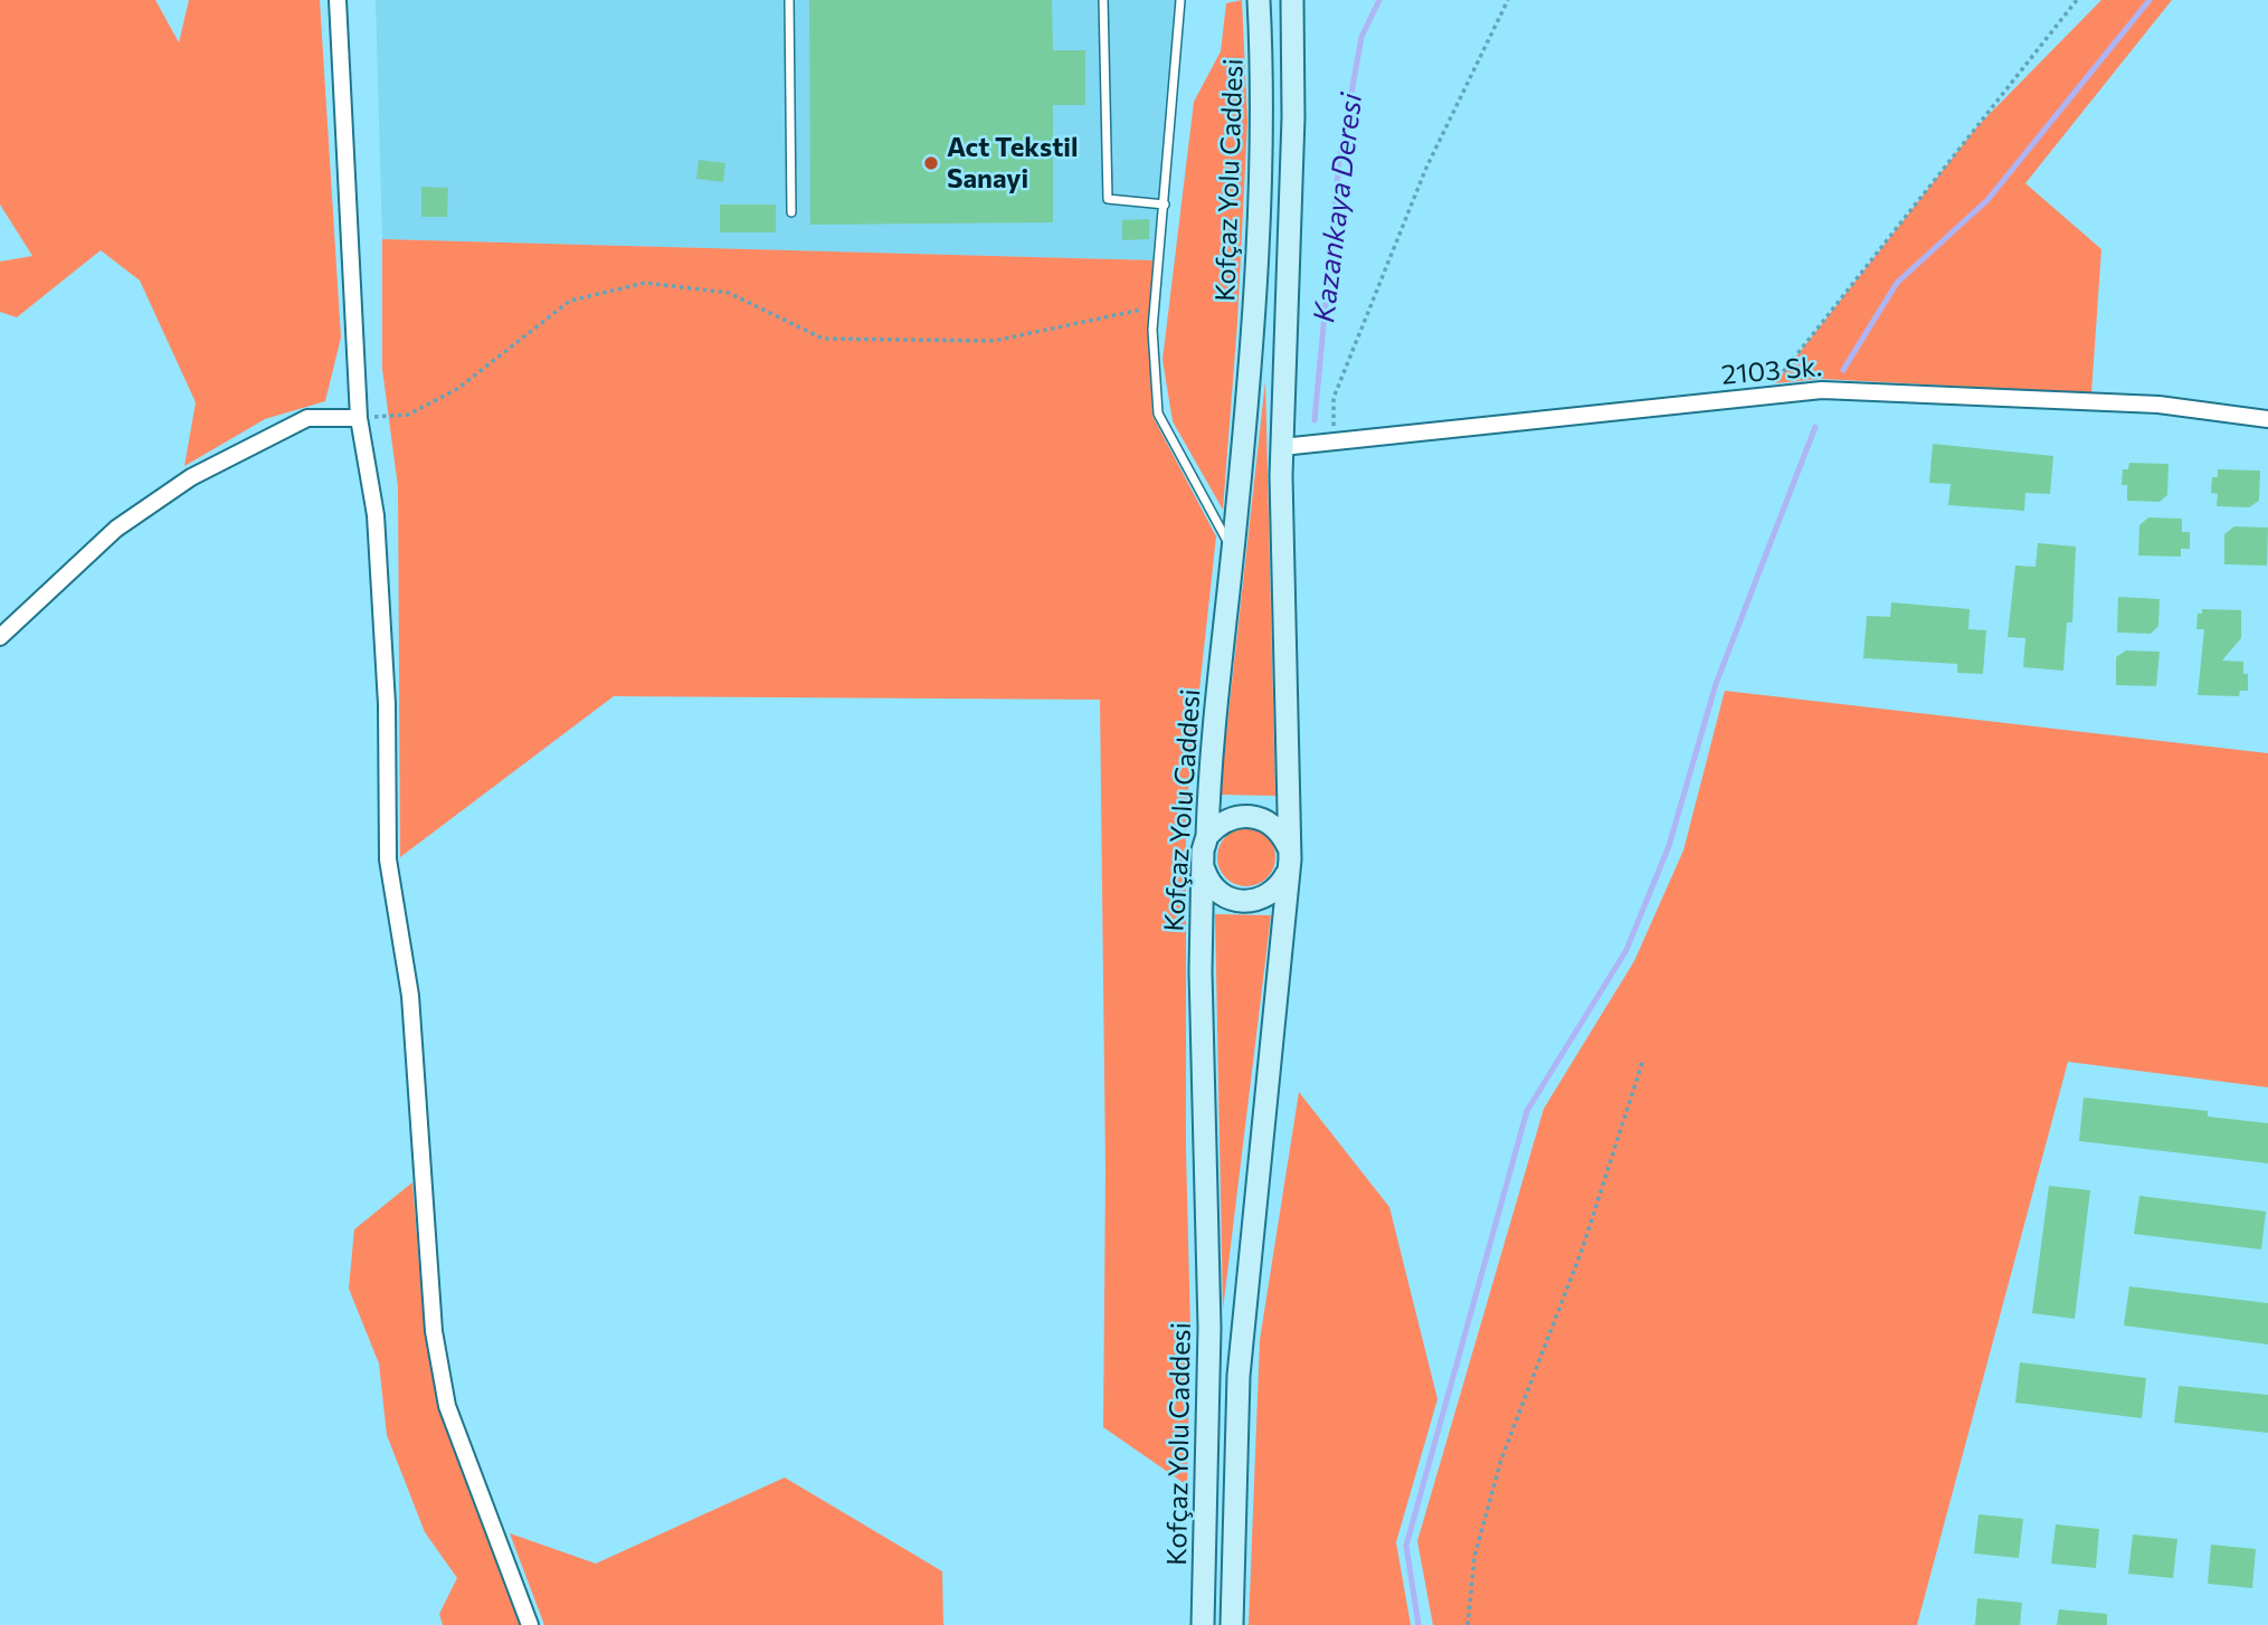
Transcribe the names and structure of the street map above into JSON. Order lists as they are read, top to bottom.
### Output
{
  "streets": {
    "main road": ["Kofçaz Yolu Caddesi"],
    "street": ["2103 Sk."]
  },
  "crossings": [
    ["Kofçaz Yolu Caddesi", "2103 Sk."]
  ],
  "water": ["Kazankaya Deresi"],
  "places": ["Act Tekstil Sanayi"]
}
